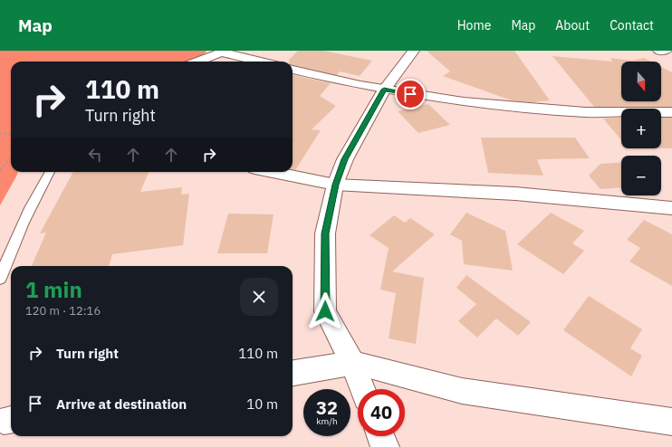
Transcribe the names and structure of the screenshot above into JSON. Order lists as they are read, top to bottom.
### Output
{
  "north": "bottom",
  "page": {
    "header": "Map",
    "nav": [
      "Home",
      "Map",
      "About",
      "Contact"
    ],
    "map_buttons": ["+", "−"],
    "turn": ["110 m", "Turn right"],
    "heading": ["1 min", "120 m · 12:16"],
    "list": [
      {
        "name": "Turn right",
        "value": "110 m"
      },
      {
        "name": "Arrive at destination",
        "value": "10 m"
      }
    ],
    "speed": "32 km/h",
    "limit": "40"
  }
}
